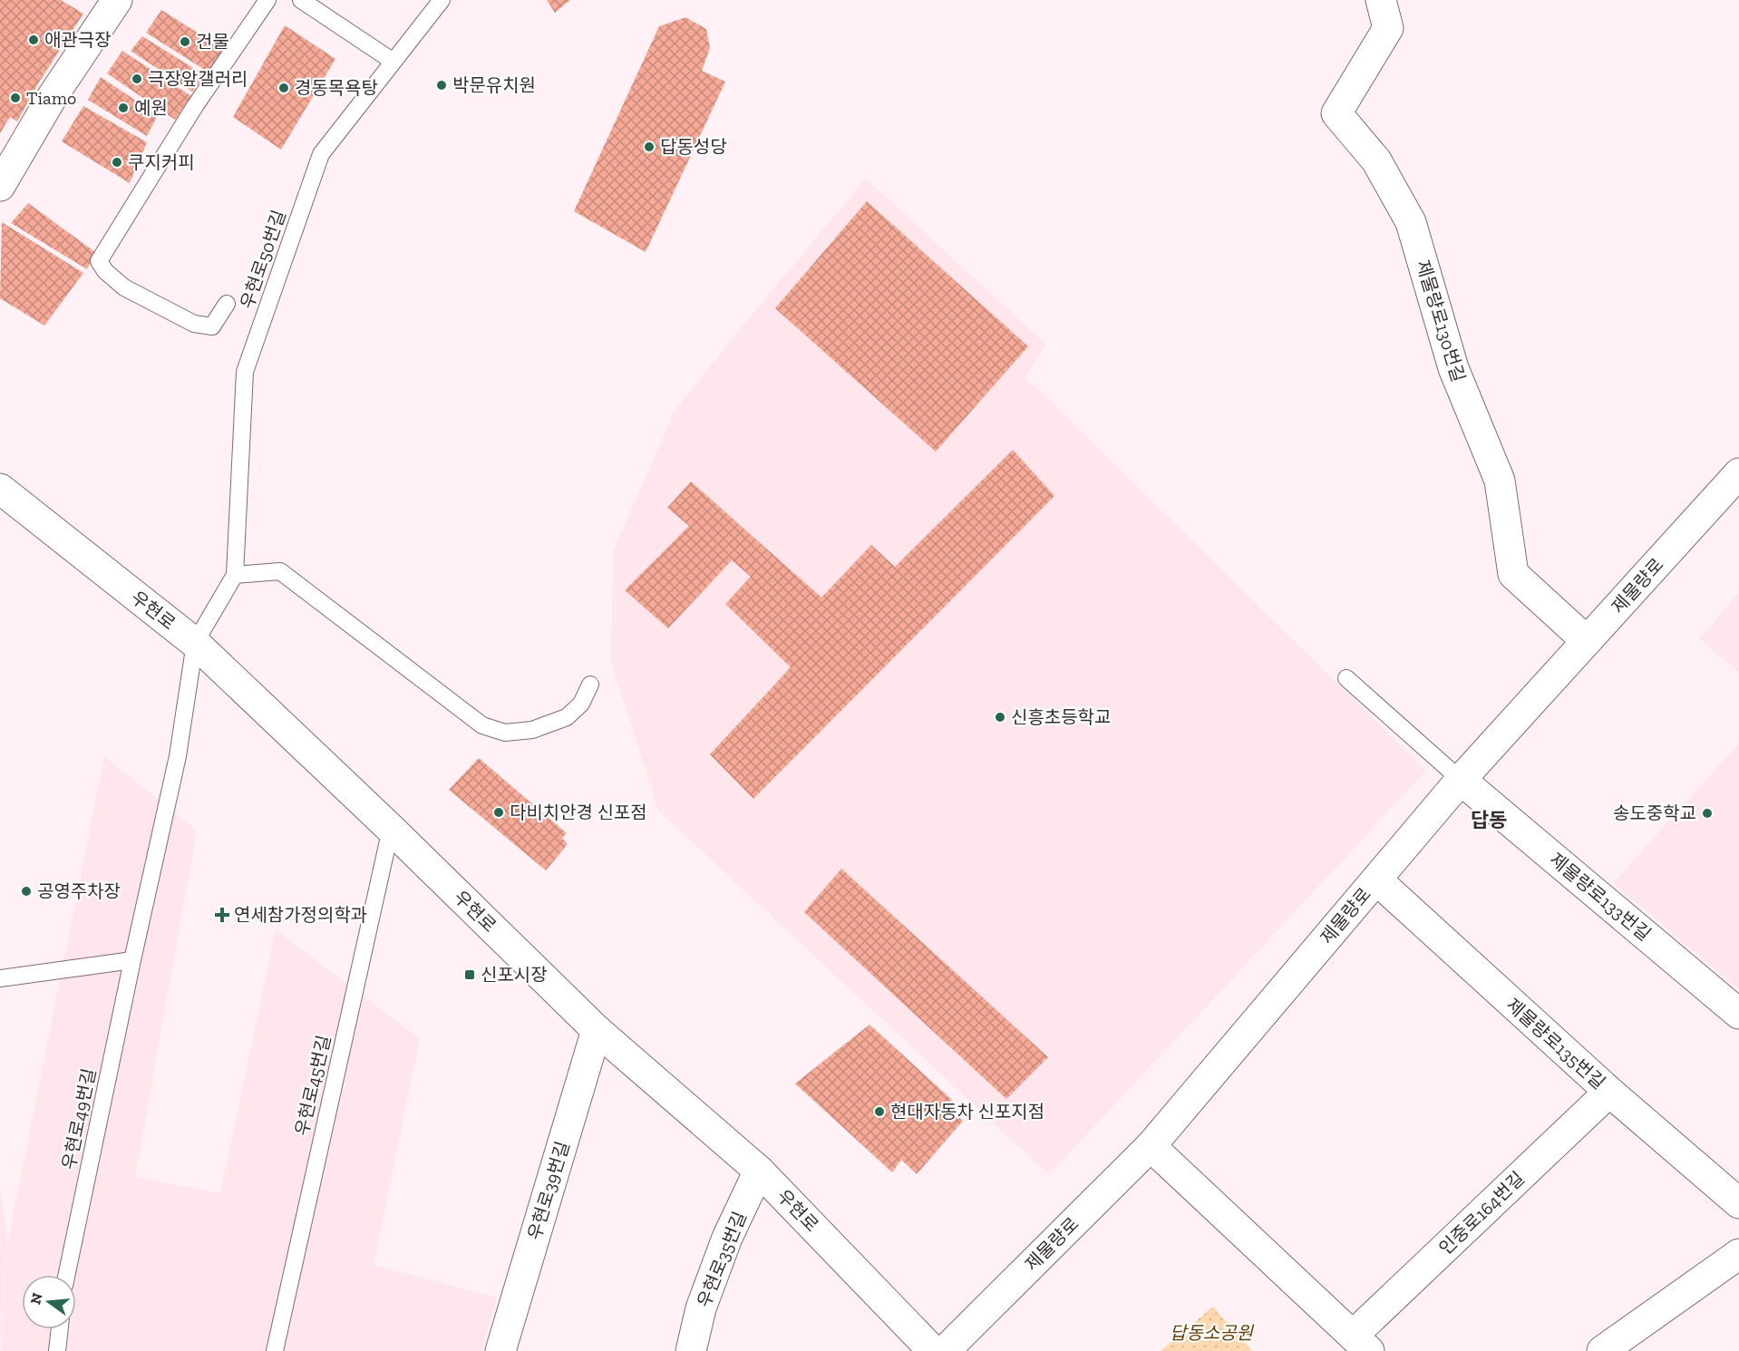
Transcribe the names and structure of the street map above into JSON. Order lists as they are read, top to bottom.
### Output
{
  "streets": {
    "street": [
      "제물량로130번길",
      "제물량로",
      "우현로",
      "제물량로133번길",
      "제물량로135번길",
      "우현로39번길",
      "인중로164번길",
      "우현로35번길"
    ],
    "lane": ["우현로50번길", "우현로45번길", "우현로49번길"]
  },
  "crossings": [
    ["제물량로130번길", "제물량로"],
    ["제물량로", "제물량로133번길"],
    ["제물량로", "제물량로135번길"],
    ["제물량로", "인중로164번길"],
    ["우현로", "우현로45번길"],
    ["우현로", "우현로49번길"],
    ["우현로", "우현로39번길"],
    ["우현로", "우현로35번길"],
    ["제물량로135번길", "인중로164번길"]
  ],
  "districts": ["답동"],
  "parks": ["답동소공원"],
  "places": {
    "other": [
      "애관극장",
      "건물",
      "극장앞갤러리",
      "박문유치원",
      "경동목욕탕",
      "Tiamo",
      "예원",
      "답동성당",
      "쿠지커피",
      "신흥초등학교",
      "다비치안경 신포점",
      "송도중학교",
      "공영주차장",
      "현대자동차 신포지점"
    ],
    "health": ["연세참가정의학과"],
    "transit": ["신포시장"]
  },
  "north": "left"
}
